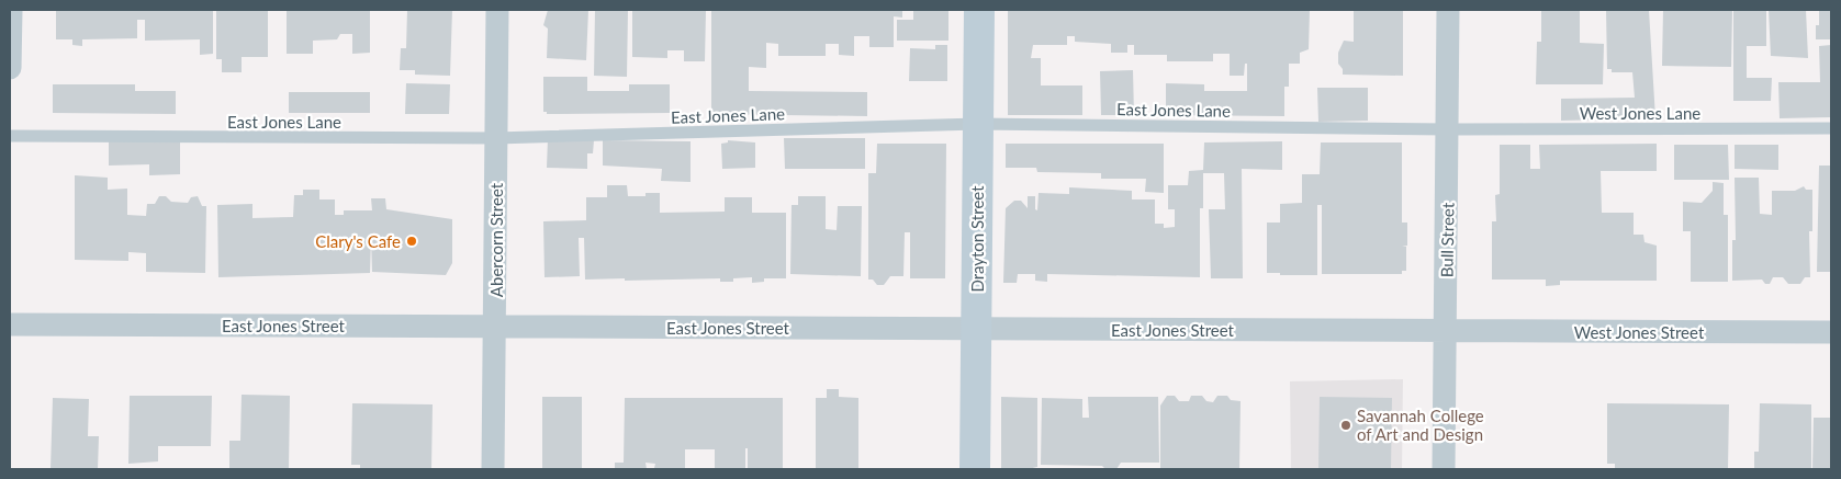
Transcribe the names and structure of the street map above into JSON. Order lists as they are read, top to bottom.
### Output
{
  "streets": {
    "main road": ["Drayton Street"],
    "street": [
      "Abercorn Street",
      "Bull Street",
      "East Jones Street",
      "West Jones Street"
    ],
    "lane": ["East Jones Lane", "West Jones Lane"]
  },
  "crossings": [
    ["East Jones Lane", "West Jones Lane"],
    ["East Jones Lane", "Drayton Street"],
    ["East Jones Lane", "Abercorn Street"],
    ["East Jones Lane", "Bull Street"],
    ["West Jones Lane", "Bull Street"],
    ["Drayton Street", "East Jones Street"],
    ["Abercorn Street", "East Jones Street"],
    ["Bull Street", "East Jones Street"],
    ["Bull Street", "West Jones Street"],
    ["East Jones Street", "West Jones Street"]
  ],
  "places": ["Clary's Cafe", "Savannah College of Art and Design"]
}
